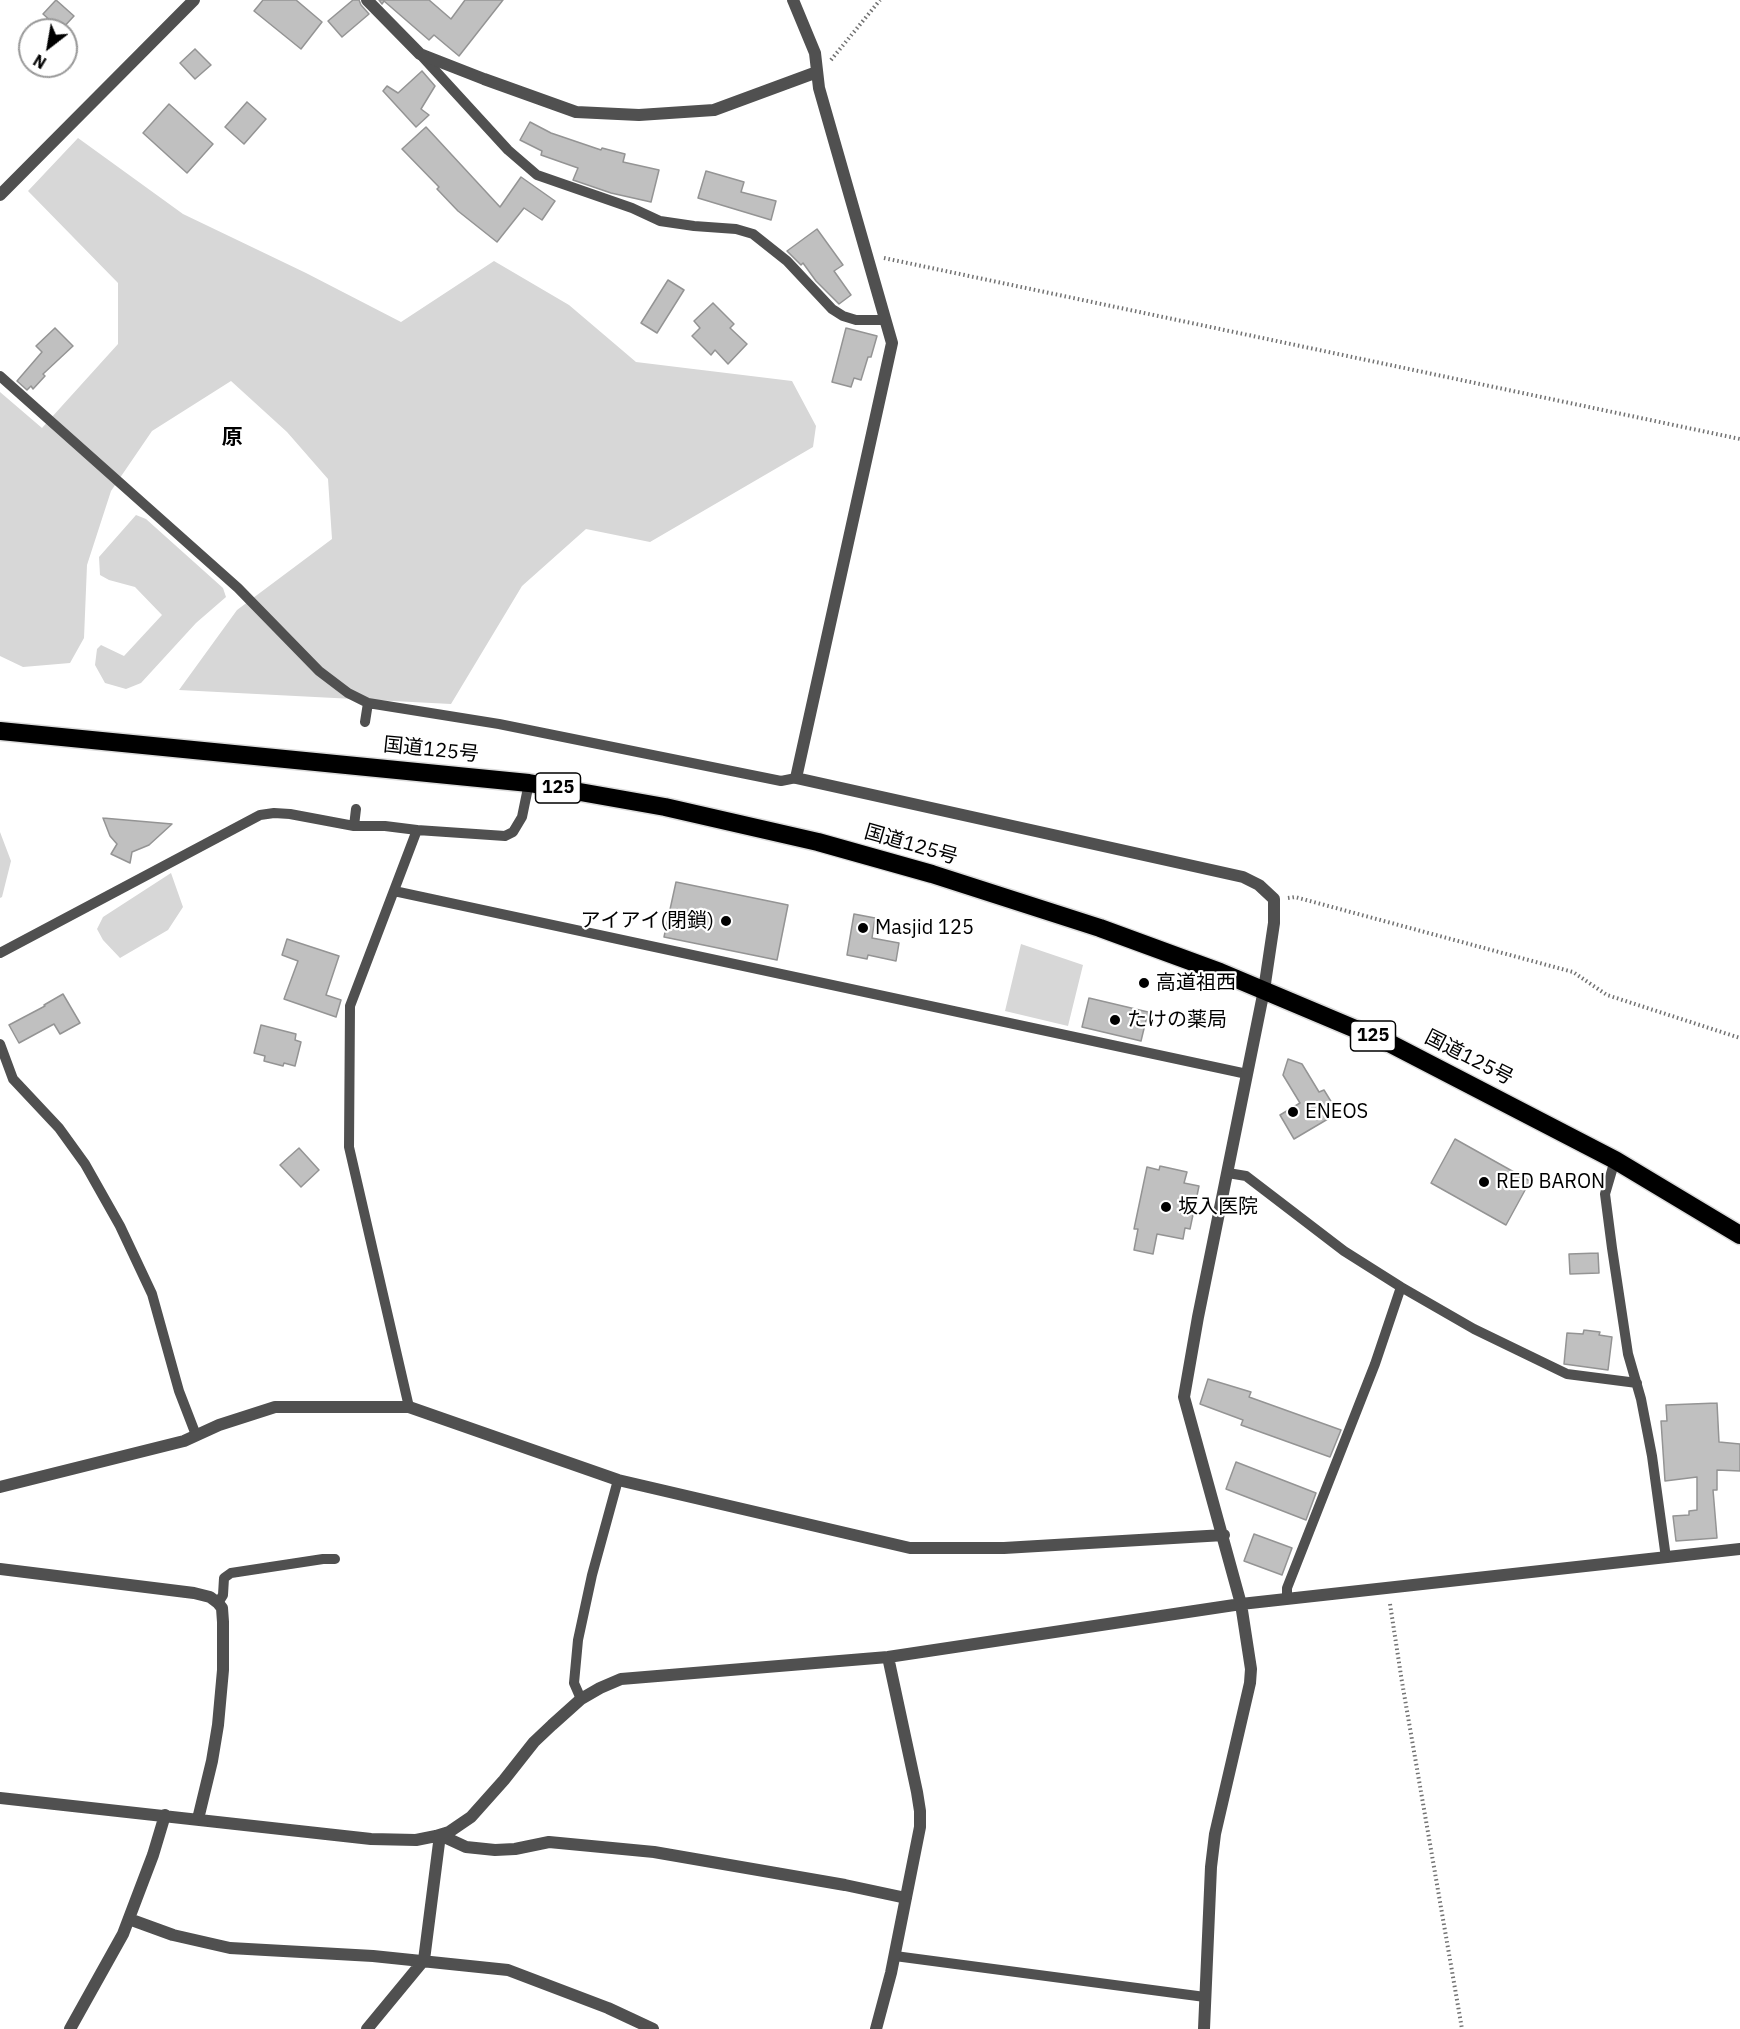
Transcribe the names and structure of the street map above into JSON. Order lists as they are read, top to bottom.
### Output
{
  "streets": {
    "highway": ["国道125号", "125"]
  },
  "districts": ["原"],
  "places": [
    "アイアイ(閉鎖)",
    "Masjid 125",
    "高道祖西",
    "たけの薬局",
    "ENEOS",
    "RED BARON",
    "坂入医院"
  ],
  "north": "bottom left"
}
